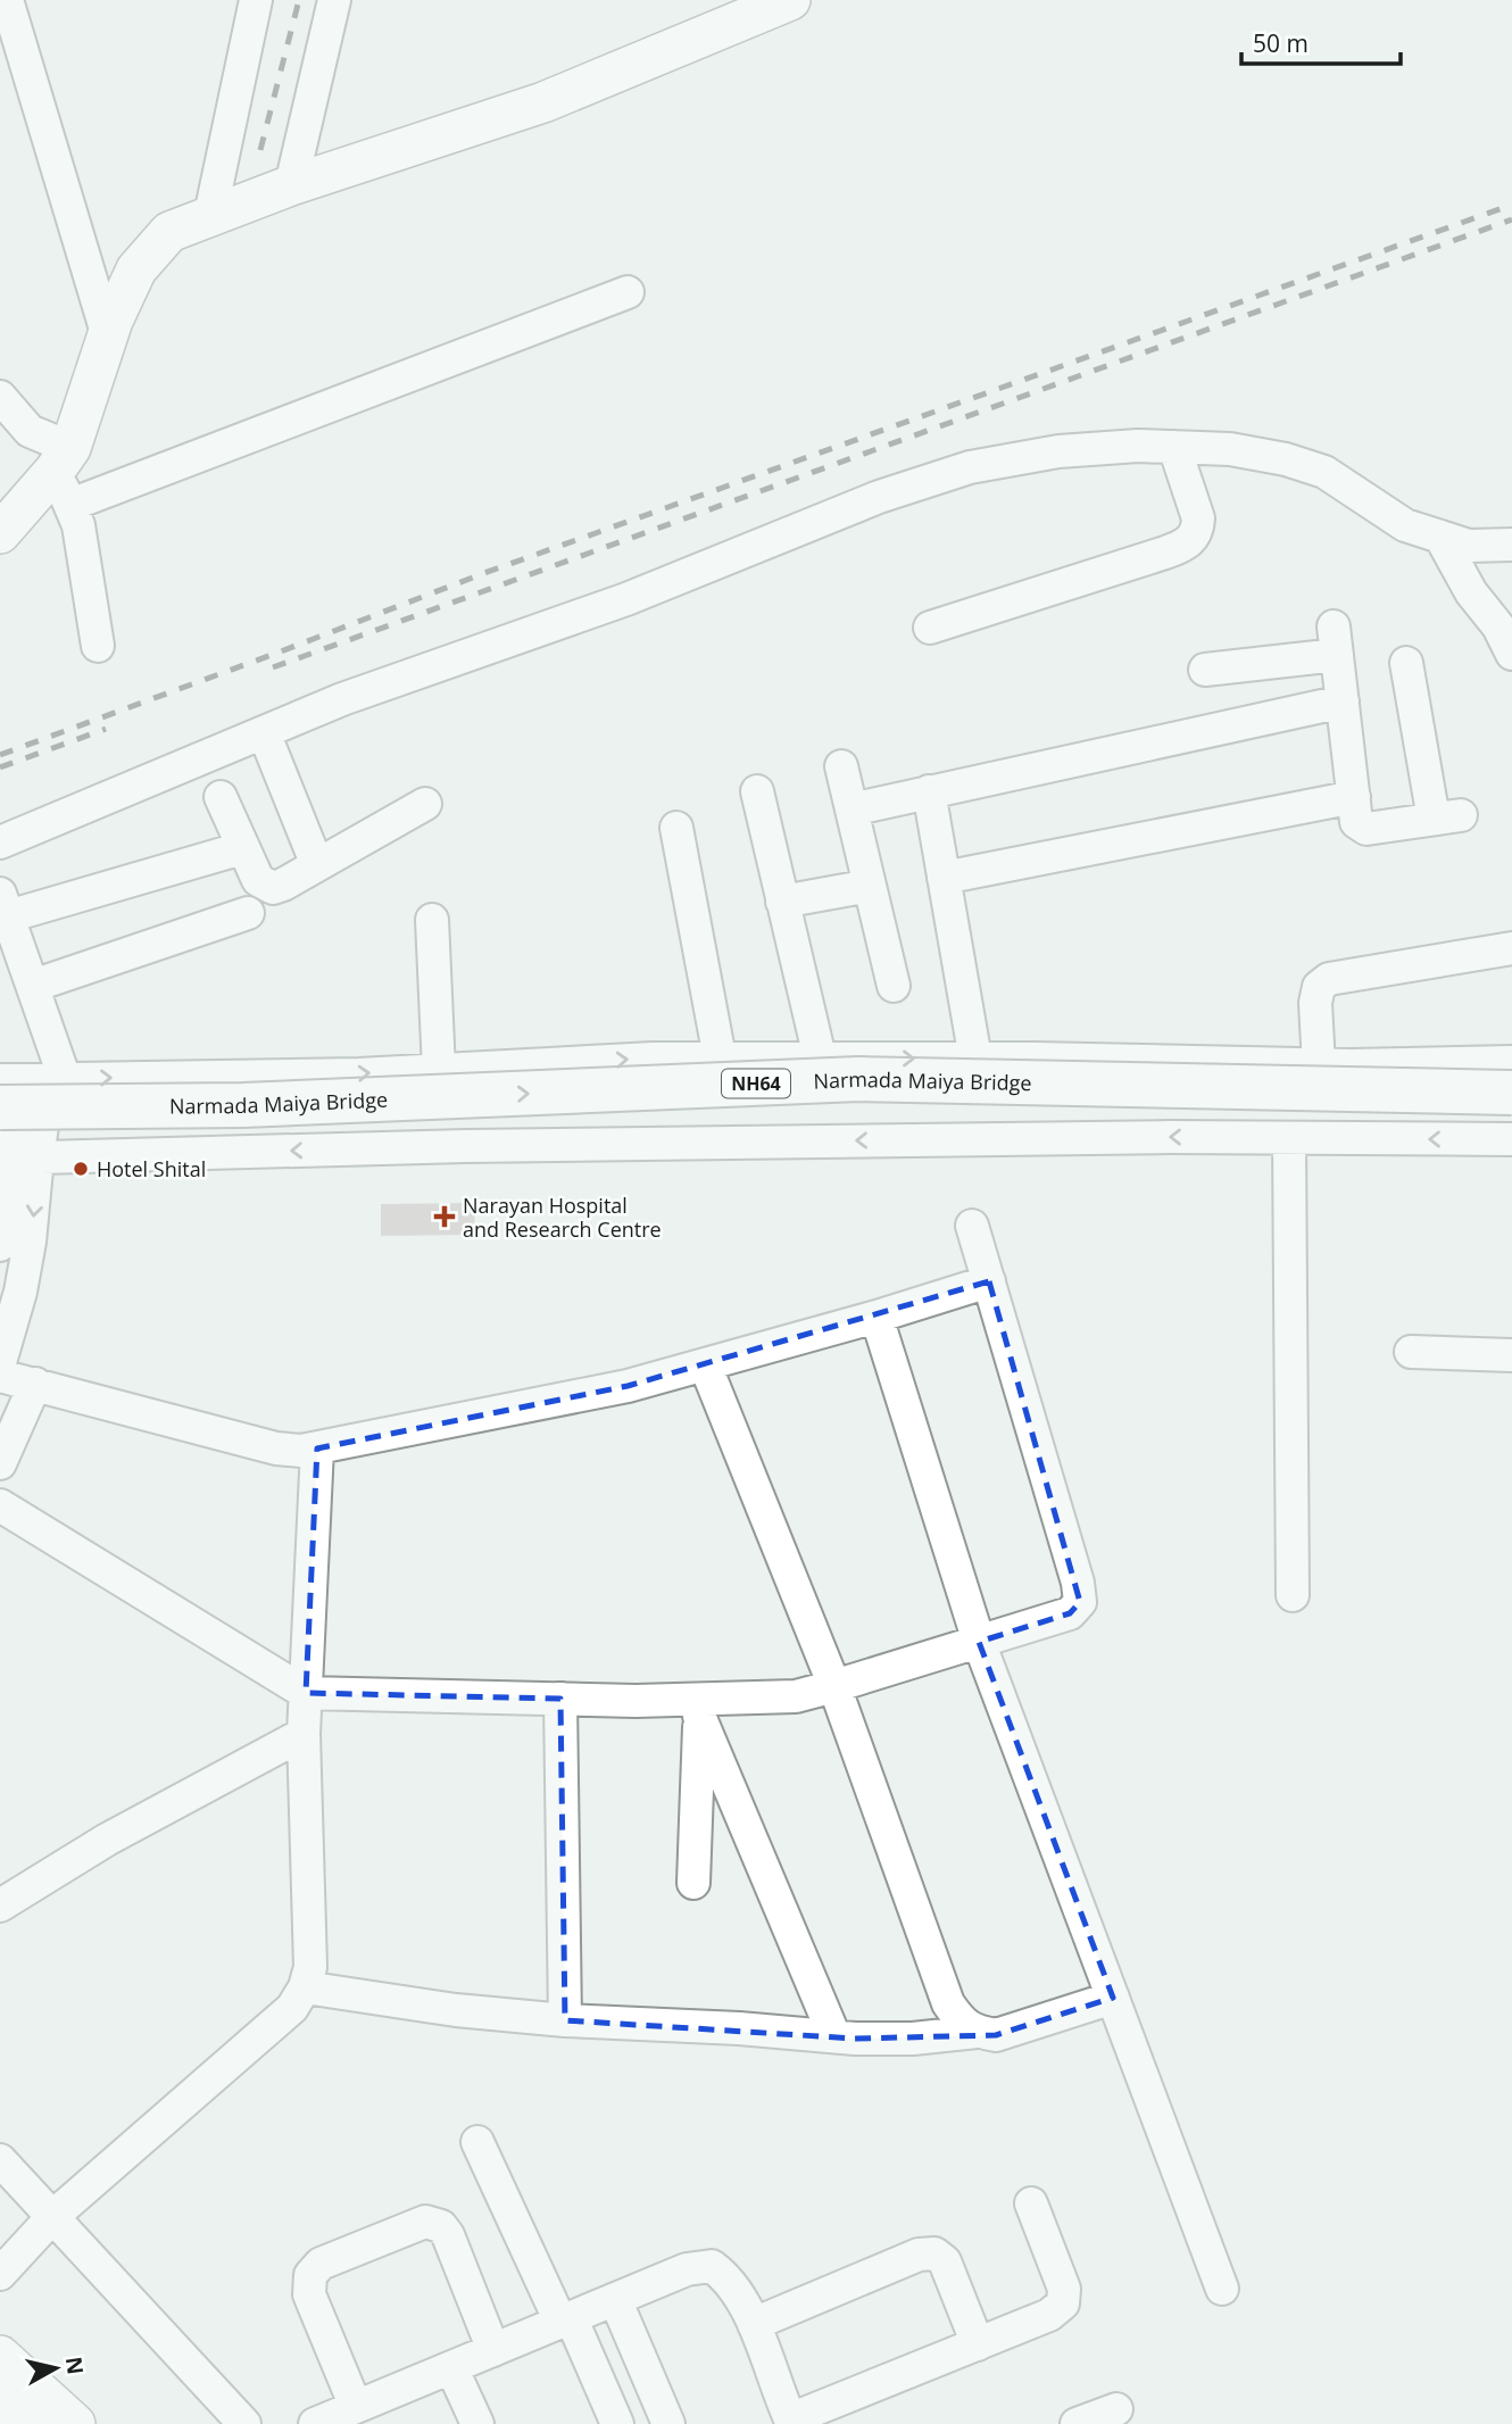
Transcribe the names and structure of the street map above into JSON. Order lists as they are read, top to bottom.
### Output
{
  "streets": {
    "highway": ["Narmada Maiya Bridge", "NH64"]
  },
  "crossings": [
    ["Narmada Maiya Bridge", "NH64"]
  ],
  "places": {
    "other": ["Hotel Shital"],
    "health": ["Narayan Hospital and Research Centre"]
  },
  "scale_bar": "50 m",
  "north": "right"
}
